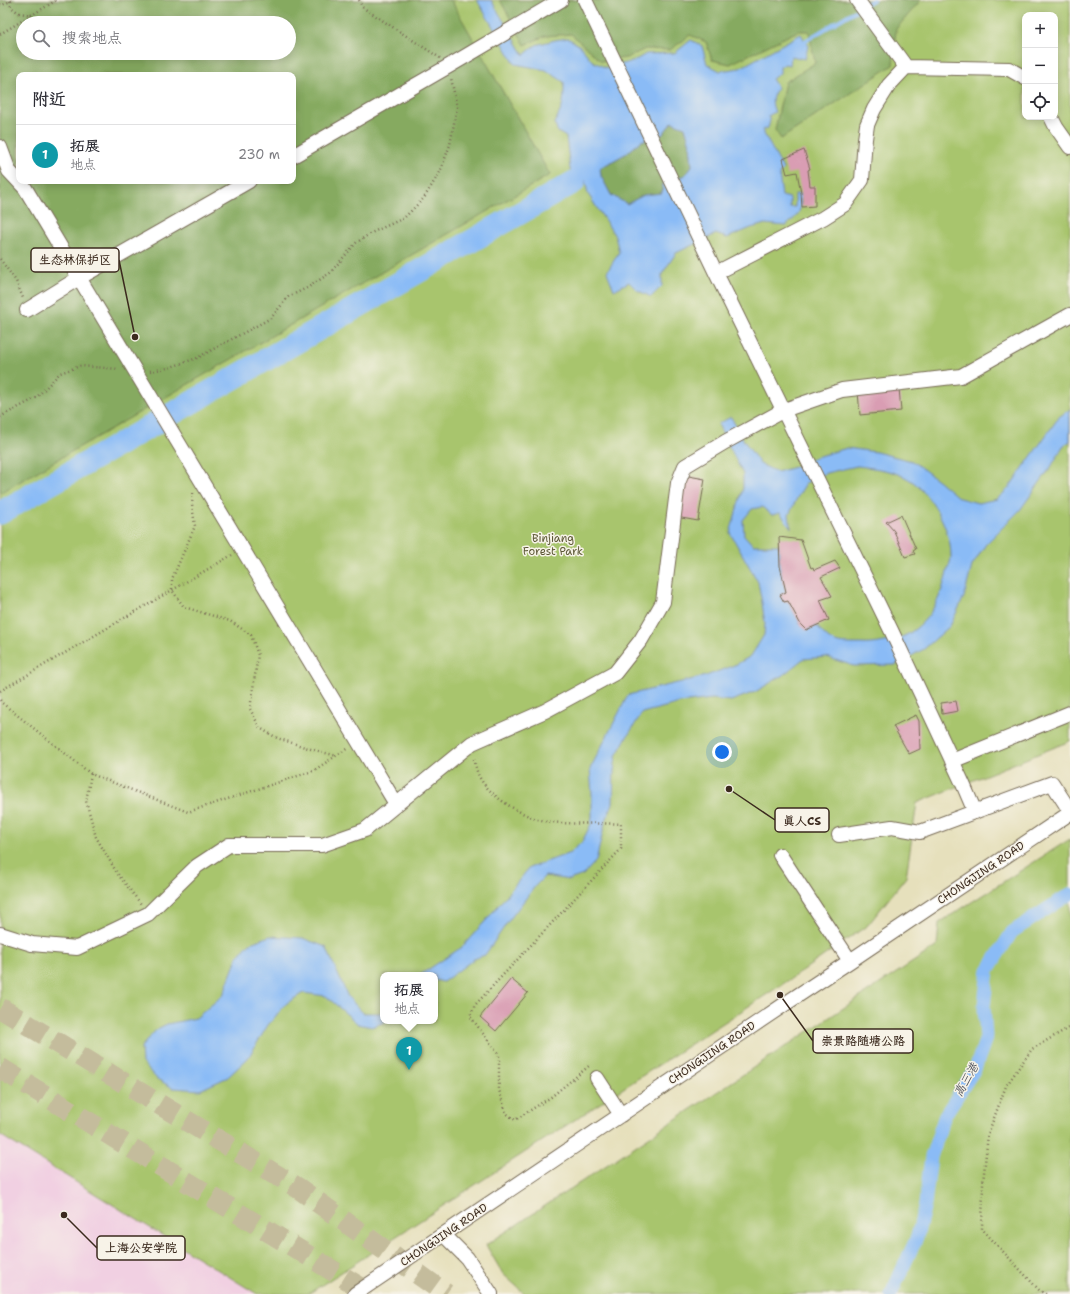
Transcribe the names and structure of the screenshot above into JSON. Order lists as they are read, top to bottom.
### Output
{
  "streets": {
    "street": ["CHONGJING ROAD"]
  },
  "water": ["高三港"],
  "parks": ["Binjiang Forest Park"],
  "places": [
    "生态林保护区",
    "真人CS",
    "崇景路随塘公路",
    "上海公安学院"
  ],
  "page": {
    "map_buttons": ["+", "−"],
    "search": "搜索地点",
    "heading": "附近",
    "list": [
      {
        "mark": "1",
        "name": "拓展",
        "note": "地点",
        "value": "230 m"
      }
    ],
    "popup": ["拓展", "地点"],
    "pins": "1"
  }
}
